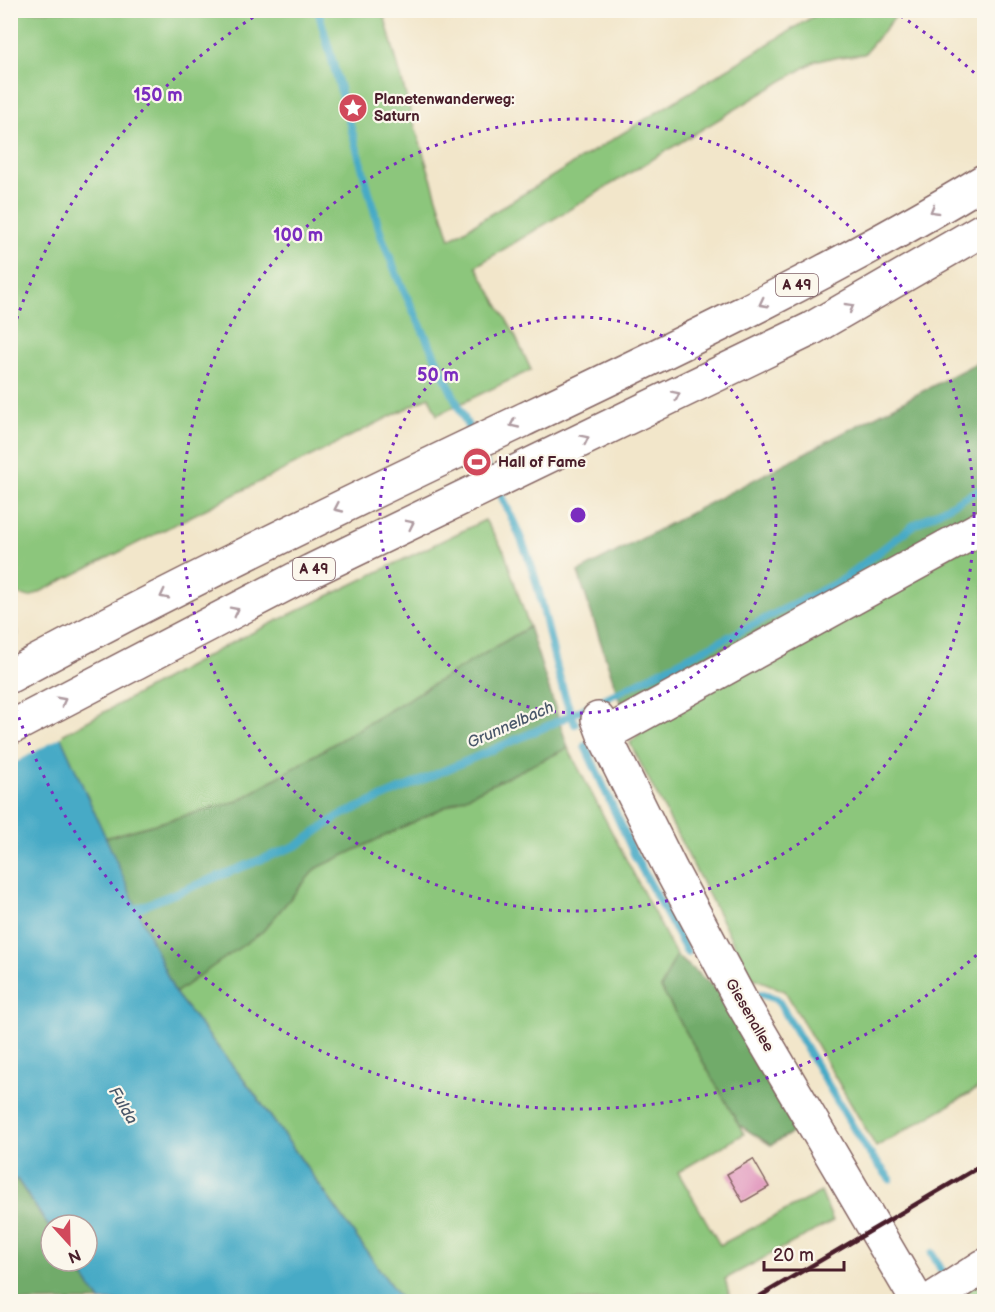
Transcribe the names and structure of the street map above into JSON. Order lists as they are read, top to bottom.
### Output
{
  "streets": {
    "main road": ["A 49", "Giesenallee"]
  },
  "water": ["Grunnelbach", "Fulda"],
  "places": {
    "place": ["Planetenwanderweg: Saturn"],
    "sports": ["Hall of Fame"]
  },
  "scale_bar": "20 m",
  "north": "bottom",
  "rings": ["150 m", "100 m", "50 m"]
}
